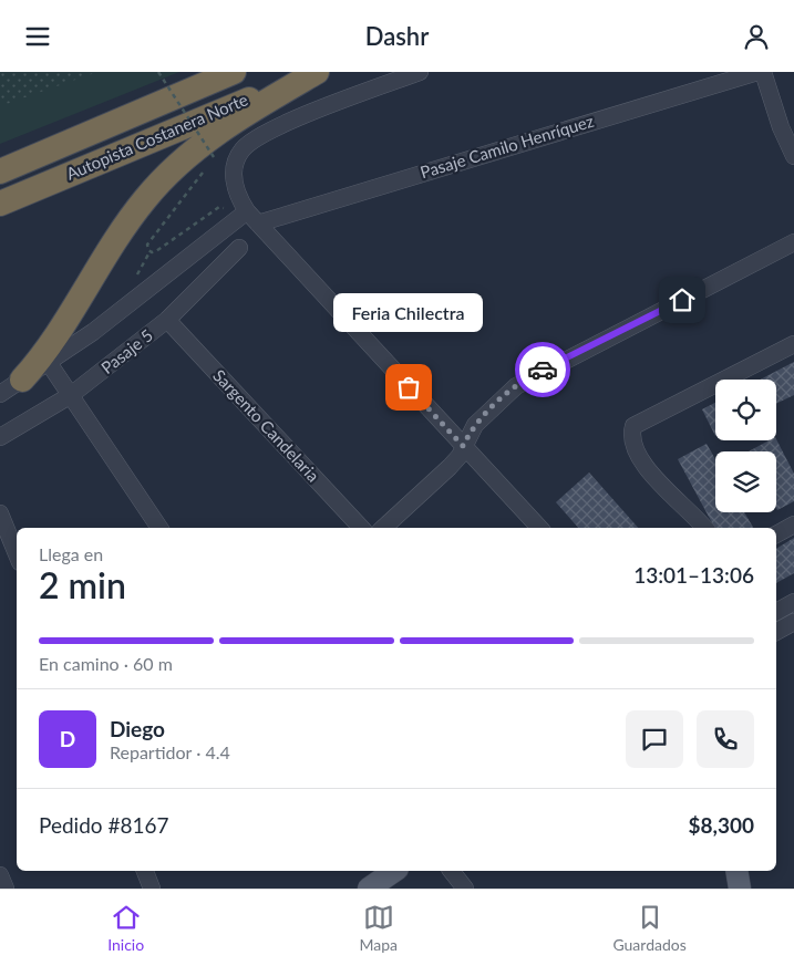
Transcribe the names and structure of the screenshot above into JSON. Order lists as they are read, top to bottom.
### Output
{
  "streets": {
    "highway": ["Autopista Costanera Norte"],
    "street": ["Pasaje Camilo Henríquez", "Pasaje 5", "Sargento Candelaria"]
  },
  "crossings": [
    ["Pasaje 5", "Sargento Candelaria"]
  ],
  "places": ["Feria Chilectra"],
  "page": {
    "header": "Dashr",
    "bubble": "Feria Chilectra",
    "heading": ["2 min", "Llega en", "13:01–13:06"],
    "panel": [
      "Diego",
      "Repartidor · 4.4",
      "Pedido #8167",
      "$8,300"
    ],
    "bar": "En camino · 60 m",
    "round": "D",
    "tabs": ["Inicio", "Mapa", "Guardados"]
  }
}
